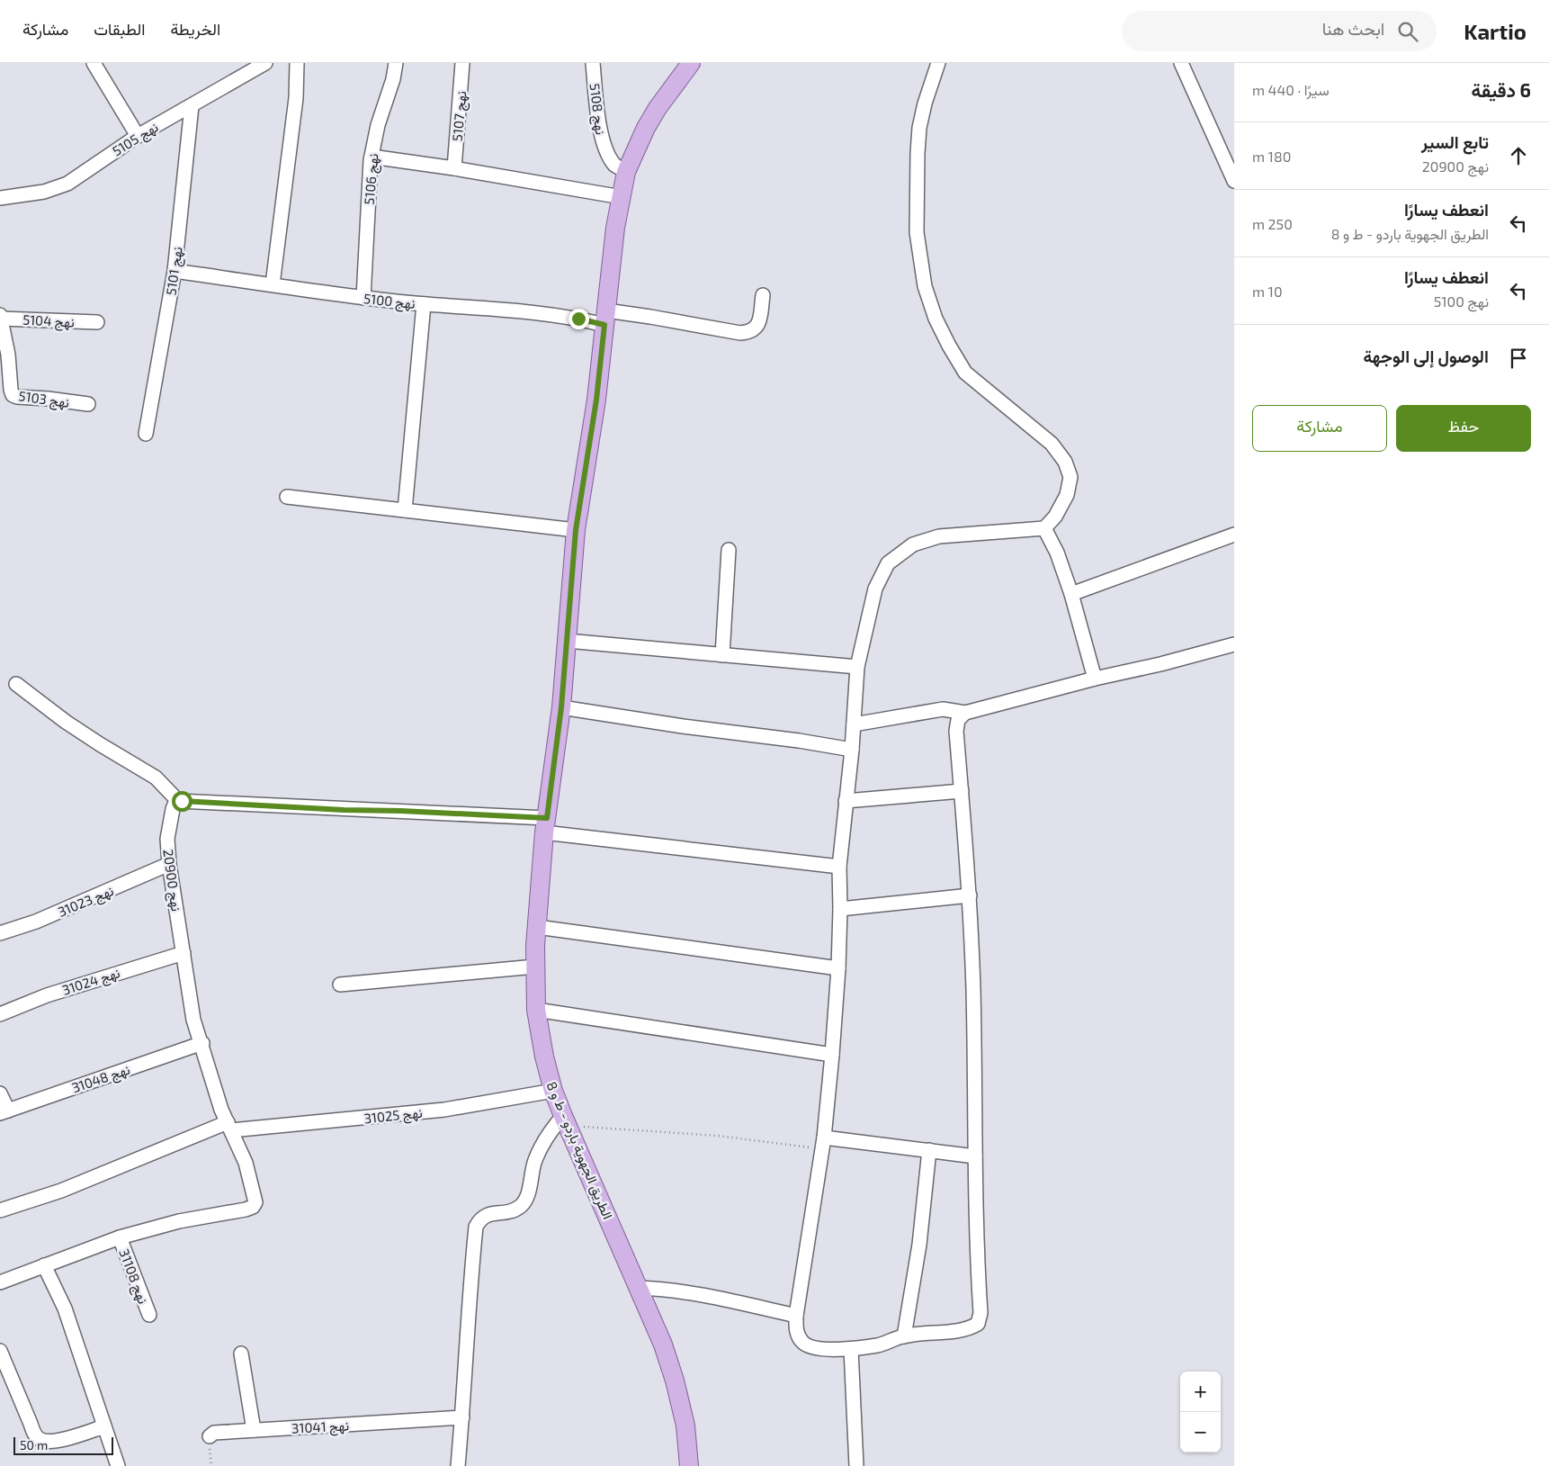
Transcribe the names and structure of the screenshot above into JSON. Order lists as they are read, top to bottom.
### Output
{
  "streets": {
    "main road": ["الطريق الجهوية باردو - ط و 8"],
    "street": [
      "نهج 5108",
      "نهج 5107",
      "نهج 5105",
      "نهج 5106",
      "نهج 5101",
      "نهج 5100",
      "نهج 5104",
      "نهج 5103",
      "نهج 20900",
      "نهج 31023",
      "نهج 31024",
      "نهج 31048",
      "نهج 31025",
      "نهج 31108",
      "نهج 31041"
    ]
  },
  "crossings": [
    ["نهج 5108", "الطريق الجهوية باردو - ط و 8"],
    ["نهج 5105", "نهج 5101"],
    ["نهج 5106", "نهج 5100"],
    ["نهج 5101", "نهج 5100"],
    ["نهج 5100", "الطريق الجهوية باردو - ط و 8"],
    ["نهج 5104", "نهج 5103"],
    ["نهج 20900", "نهج 31023"],
    ["نهج 20900", "نهج 31024"],
    ["نهج 20900", "نهج 31048"],
    ["نهج 20900", "نهج 31025"],
    ["نهج 20900", "نهج 31108"],
    ["نهج 31025", "الطريق الجهوية باردو - ط و 8"]
  ],
  "scale_bar": "50 m",
  "page": {
    "header": "Kartio",
    "search": "ابحث هنا",
    "nav": ["الخريطة", "الطبقات", "مشاركة"],
    "heading": ["6 دقيقة", "سيرًا · 440 m"],
    "list": [
      ["تابع السير", "نهج 20900", "180 m"],
      ["انعطف يسارًا", "الطريق الجهوية باردو - ط و 8", "250 m"],
      ["انعطف يسارًا", "نهج 5100", "10 m"],
      "الوصول إلى الوجهة"
    ],
    "buttons": ["حفظ", "مشاركة"],
    "map_buttons": ["+", "−"],
    "scale": "50 m"
  }
}
